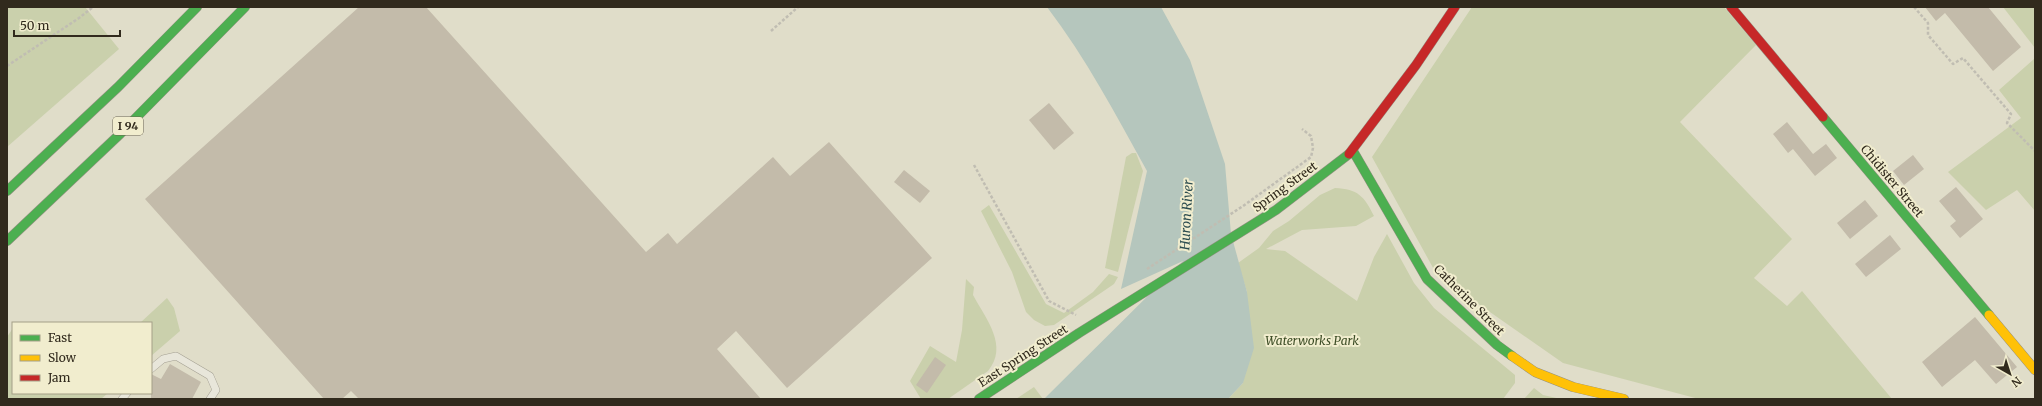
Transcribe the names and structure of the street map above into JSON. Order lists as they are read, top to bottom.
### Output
{
  "streets": {
    "main road": [
      "I 94",
      "Chidister Street",
      "Spring Street",
      "Catherine Street",
      "East Spring Street"
    ]
  },
  "crossings": [
    ["Spring Street", "Catherine Street"],
    ["Spring Street", "East Spring Street"]
  ],
  "water": ["Huron River"],
  "parks": ["Waterworks Park"],
  "legend": ["Fast", "Slow", "Jam"],
  "scale_bar": "50 m",
  "north": "bottom right"
}
